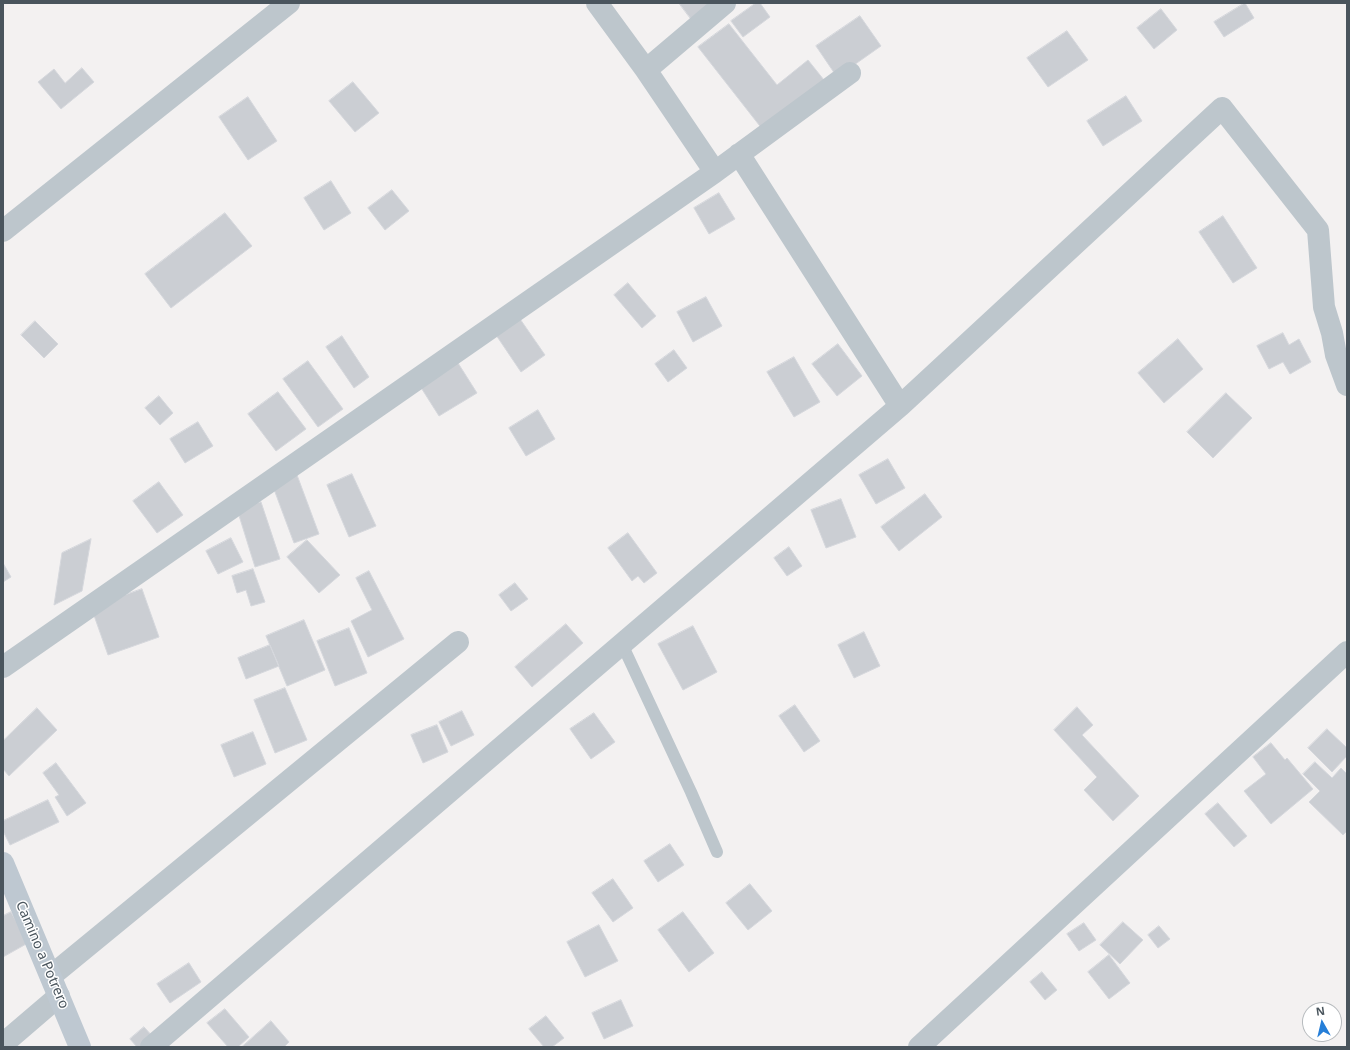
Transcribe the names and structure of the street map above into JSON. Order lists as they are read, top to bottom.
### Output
{
  "streets": {
    "street": ["Camino a Potrero"]
  },
  "north": "top"
}
